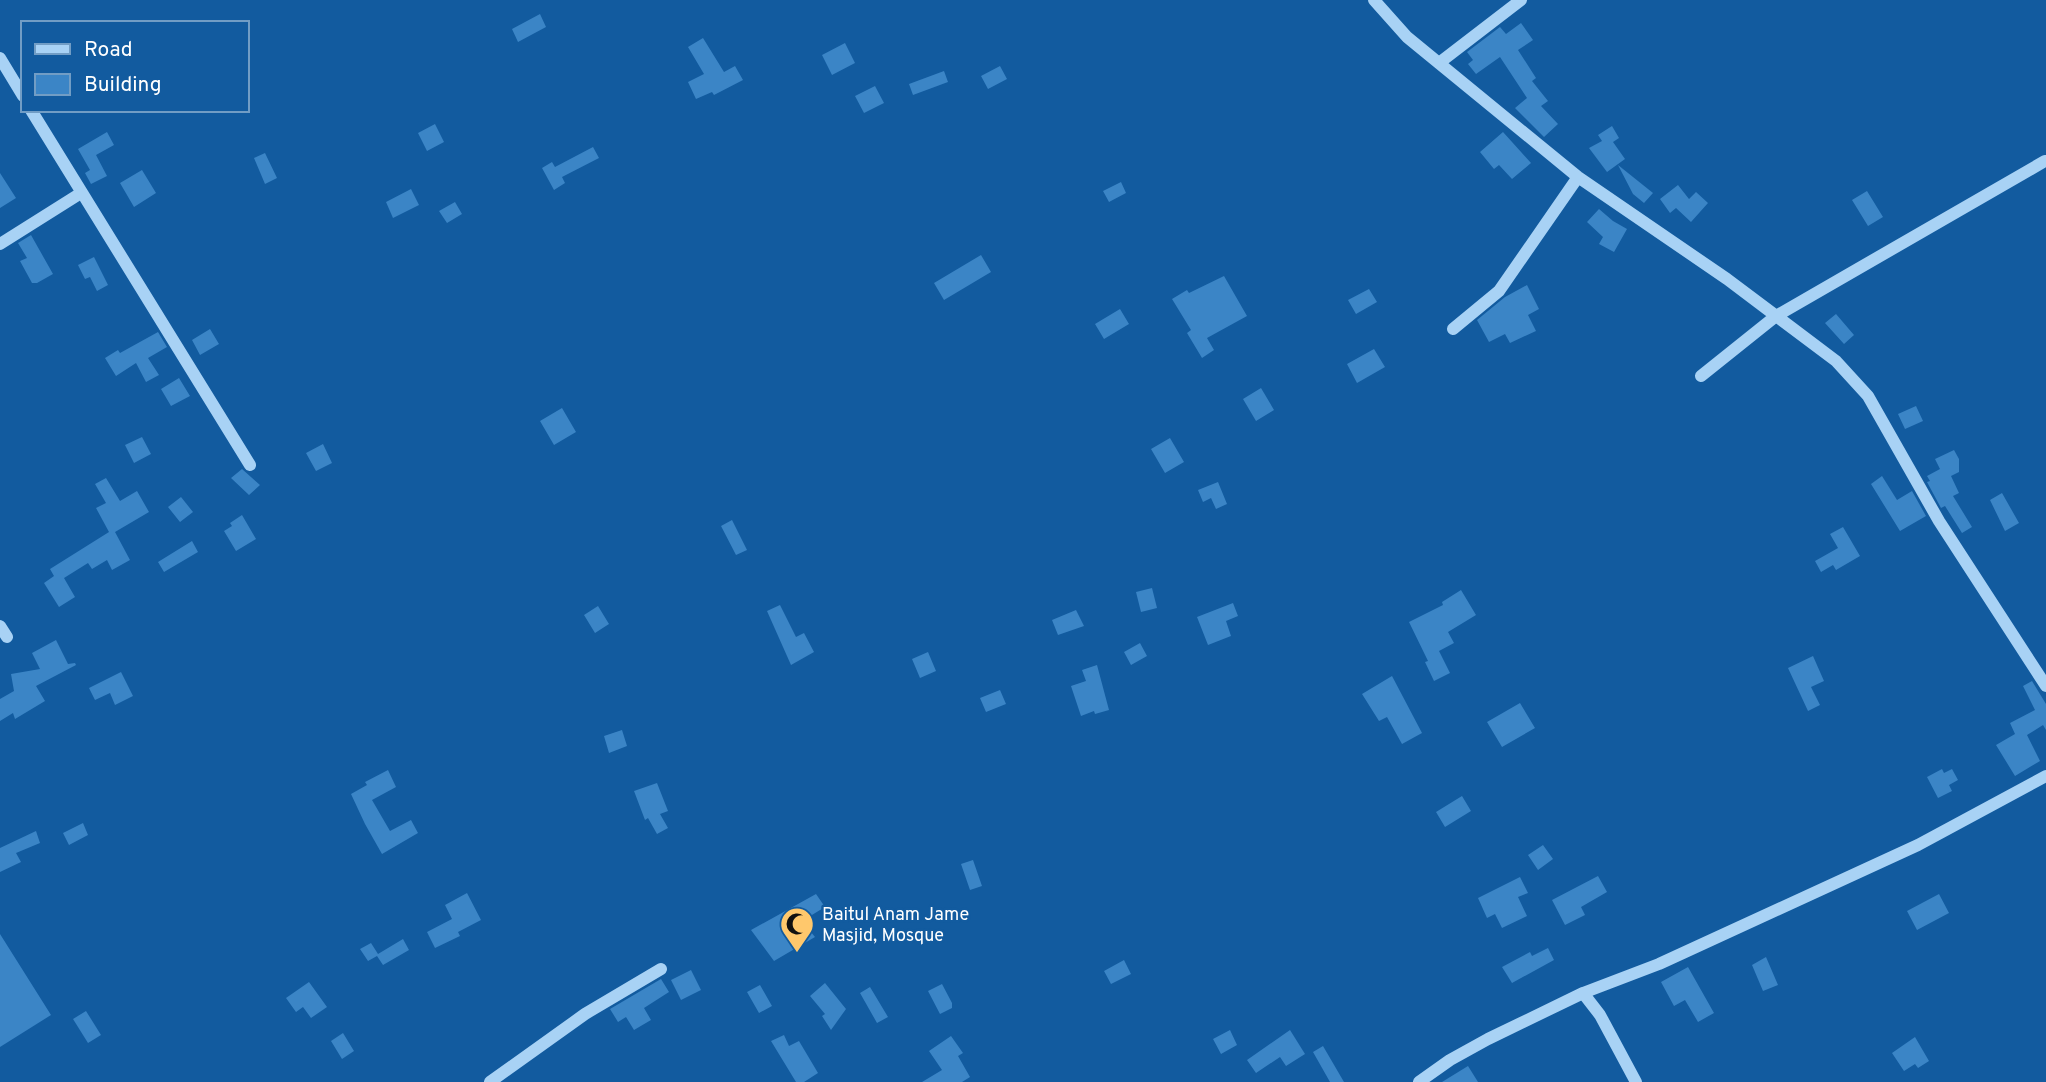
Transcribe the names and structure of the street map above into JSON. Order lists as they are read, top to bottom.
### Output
{
  "places": {
    "mosque": ["Baitul Anam Jame Masjid, Mosque"]
  },
  "legend": ["Road", "Building"]
}
